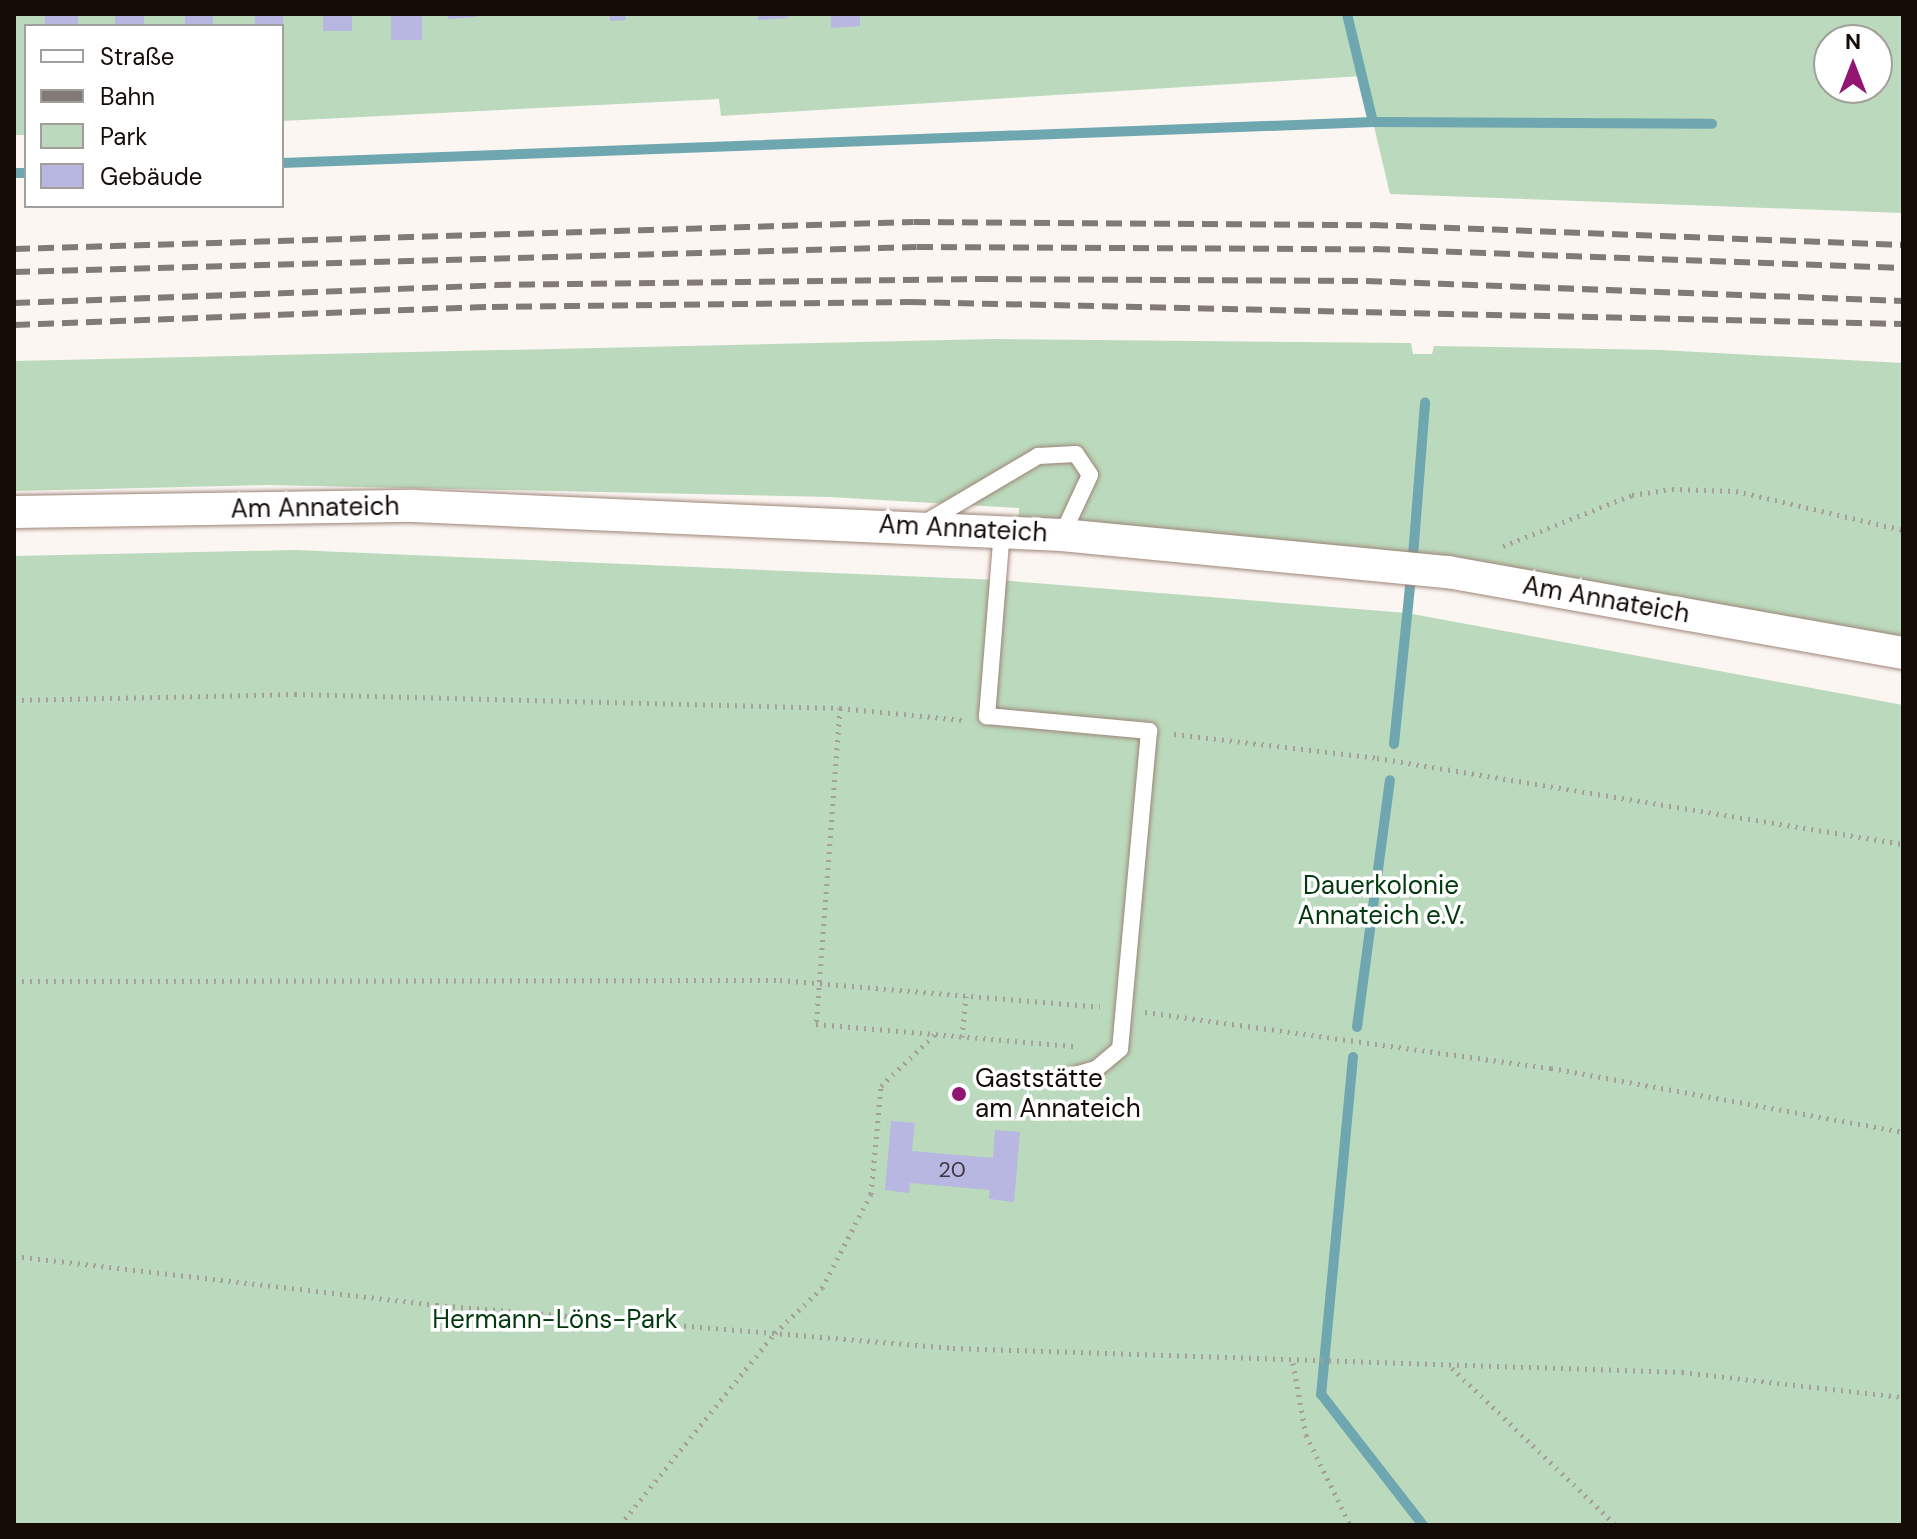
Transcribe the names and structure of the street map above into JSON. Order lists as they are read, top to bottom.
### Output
{
  "streets": {
    "street": ["Am Annateich"]
  },
  "parks": ["Dauerkolonie Annateich e.V.", "Hermann-Löns-Park"],
  "places": ["Gaststätte am Annateich"],
  "house_numbers": ["20"],
  "legend": [
    "Straße",
    "Bahn",
    "Park",
    "Gebäude"
  ],
  "north": "top"
}
